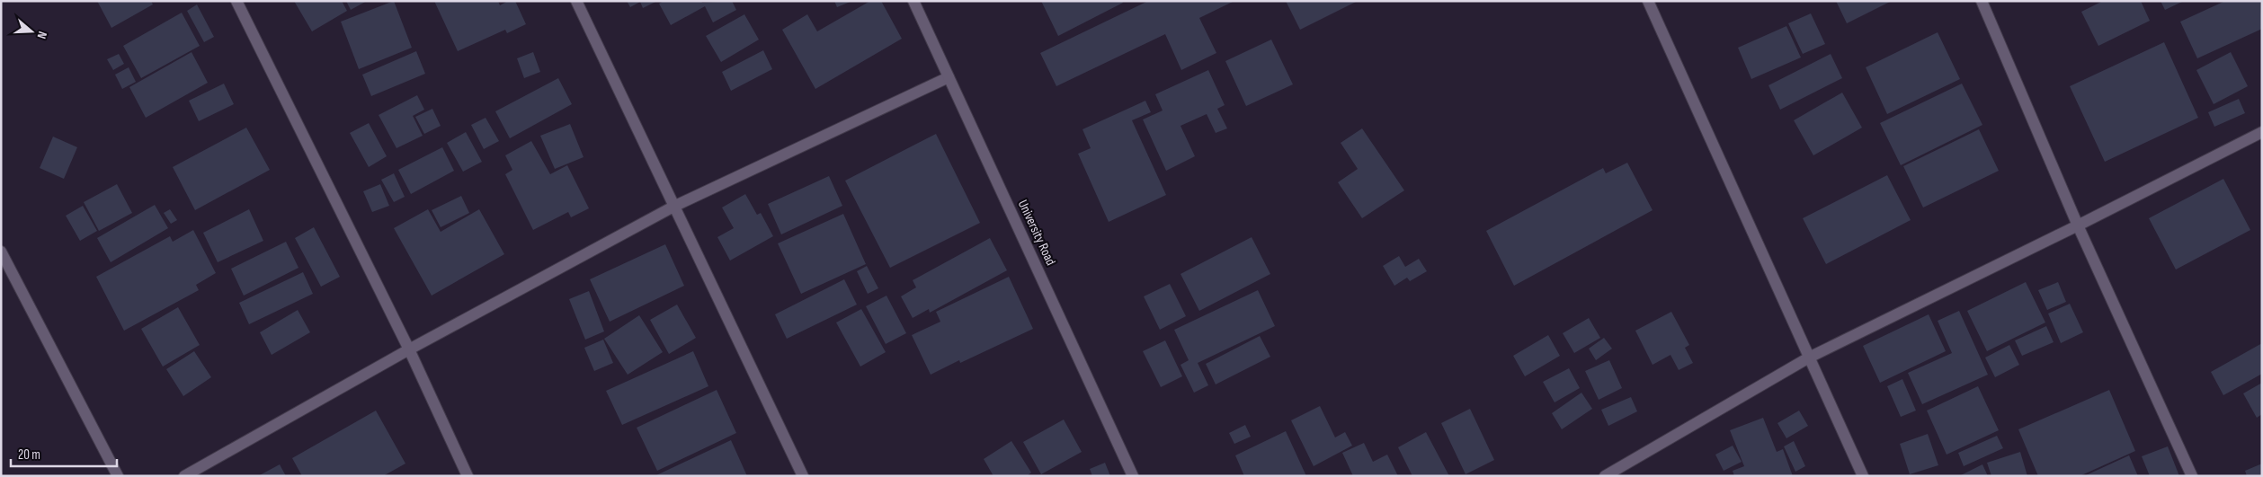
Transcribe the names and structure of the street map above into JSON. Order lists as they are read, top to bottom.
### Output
{
  "streets": {
    "street": ["University Road"]
  },
  "scale_bar": "20 m",
  "north": "right"
}
